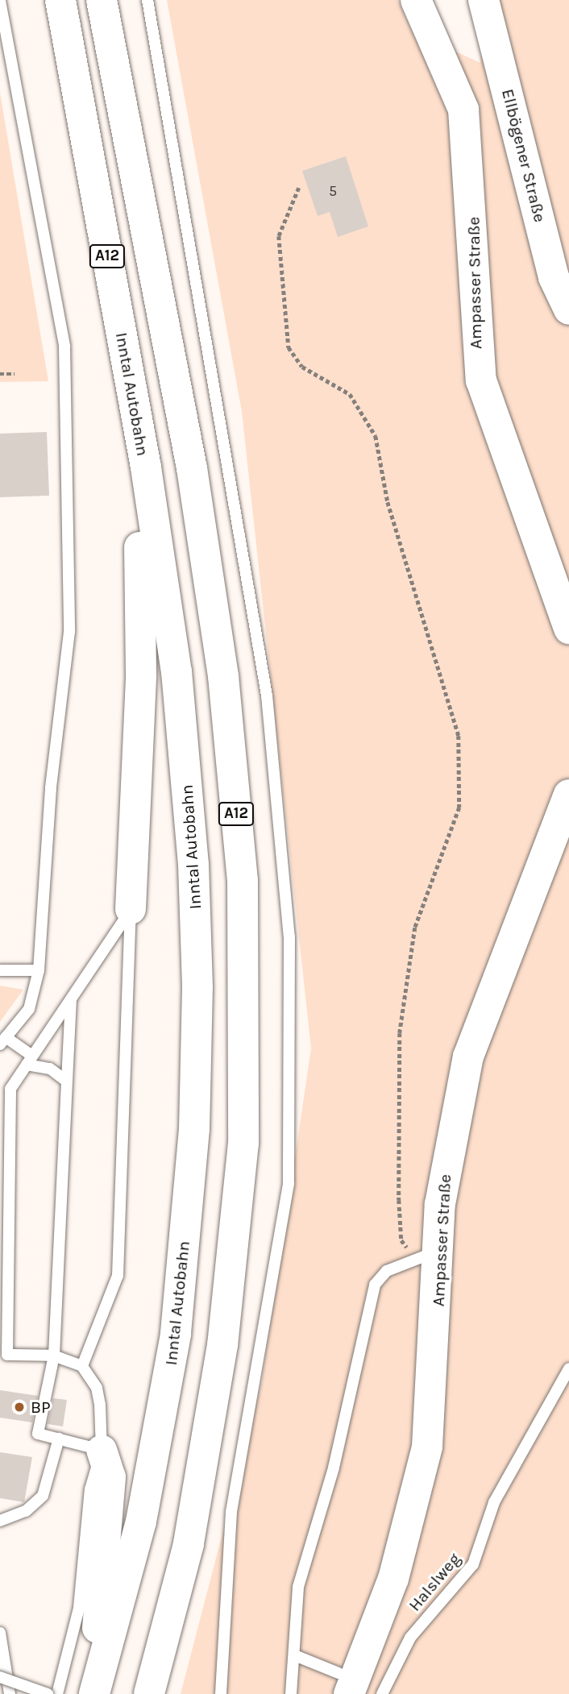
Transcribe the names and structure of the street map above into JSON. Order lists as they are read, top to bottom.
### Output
{
  "streets": {
    "main road": [
      "Ellbögener Straße",
      "A12",
      "Ampasser Straße",
      "Inntal Autobahn"
    ],
    "lane": ["Halslweg"]
  },
  "places": ["BP"],
  "house_numbers": ["5"]
}
